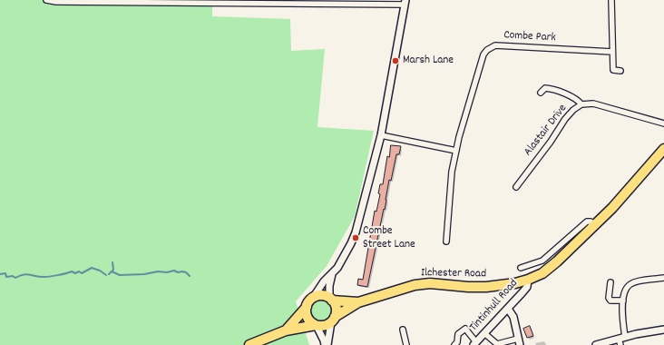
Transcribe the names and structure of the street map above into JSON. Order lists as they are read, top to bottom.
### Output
{
  "streets": {
    "highway": ["Ilchester Road"],
    "street": ["Combe Park", "Alastair Drive", "Tintinhull Road"]
  },
  "crossings": [
    ["Ilchester Road", "Tintinhull Road"]
  ],
  "places": ["Marsh Lane", "Combe Street Lane"]
}
